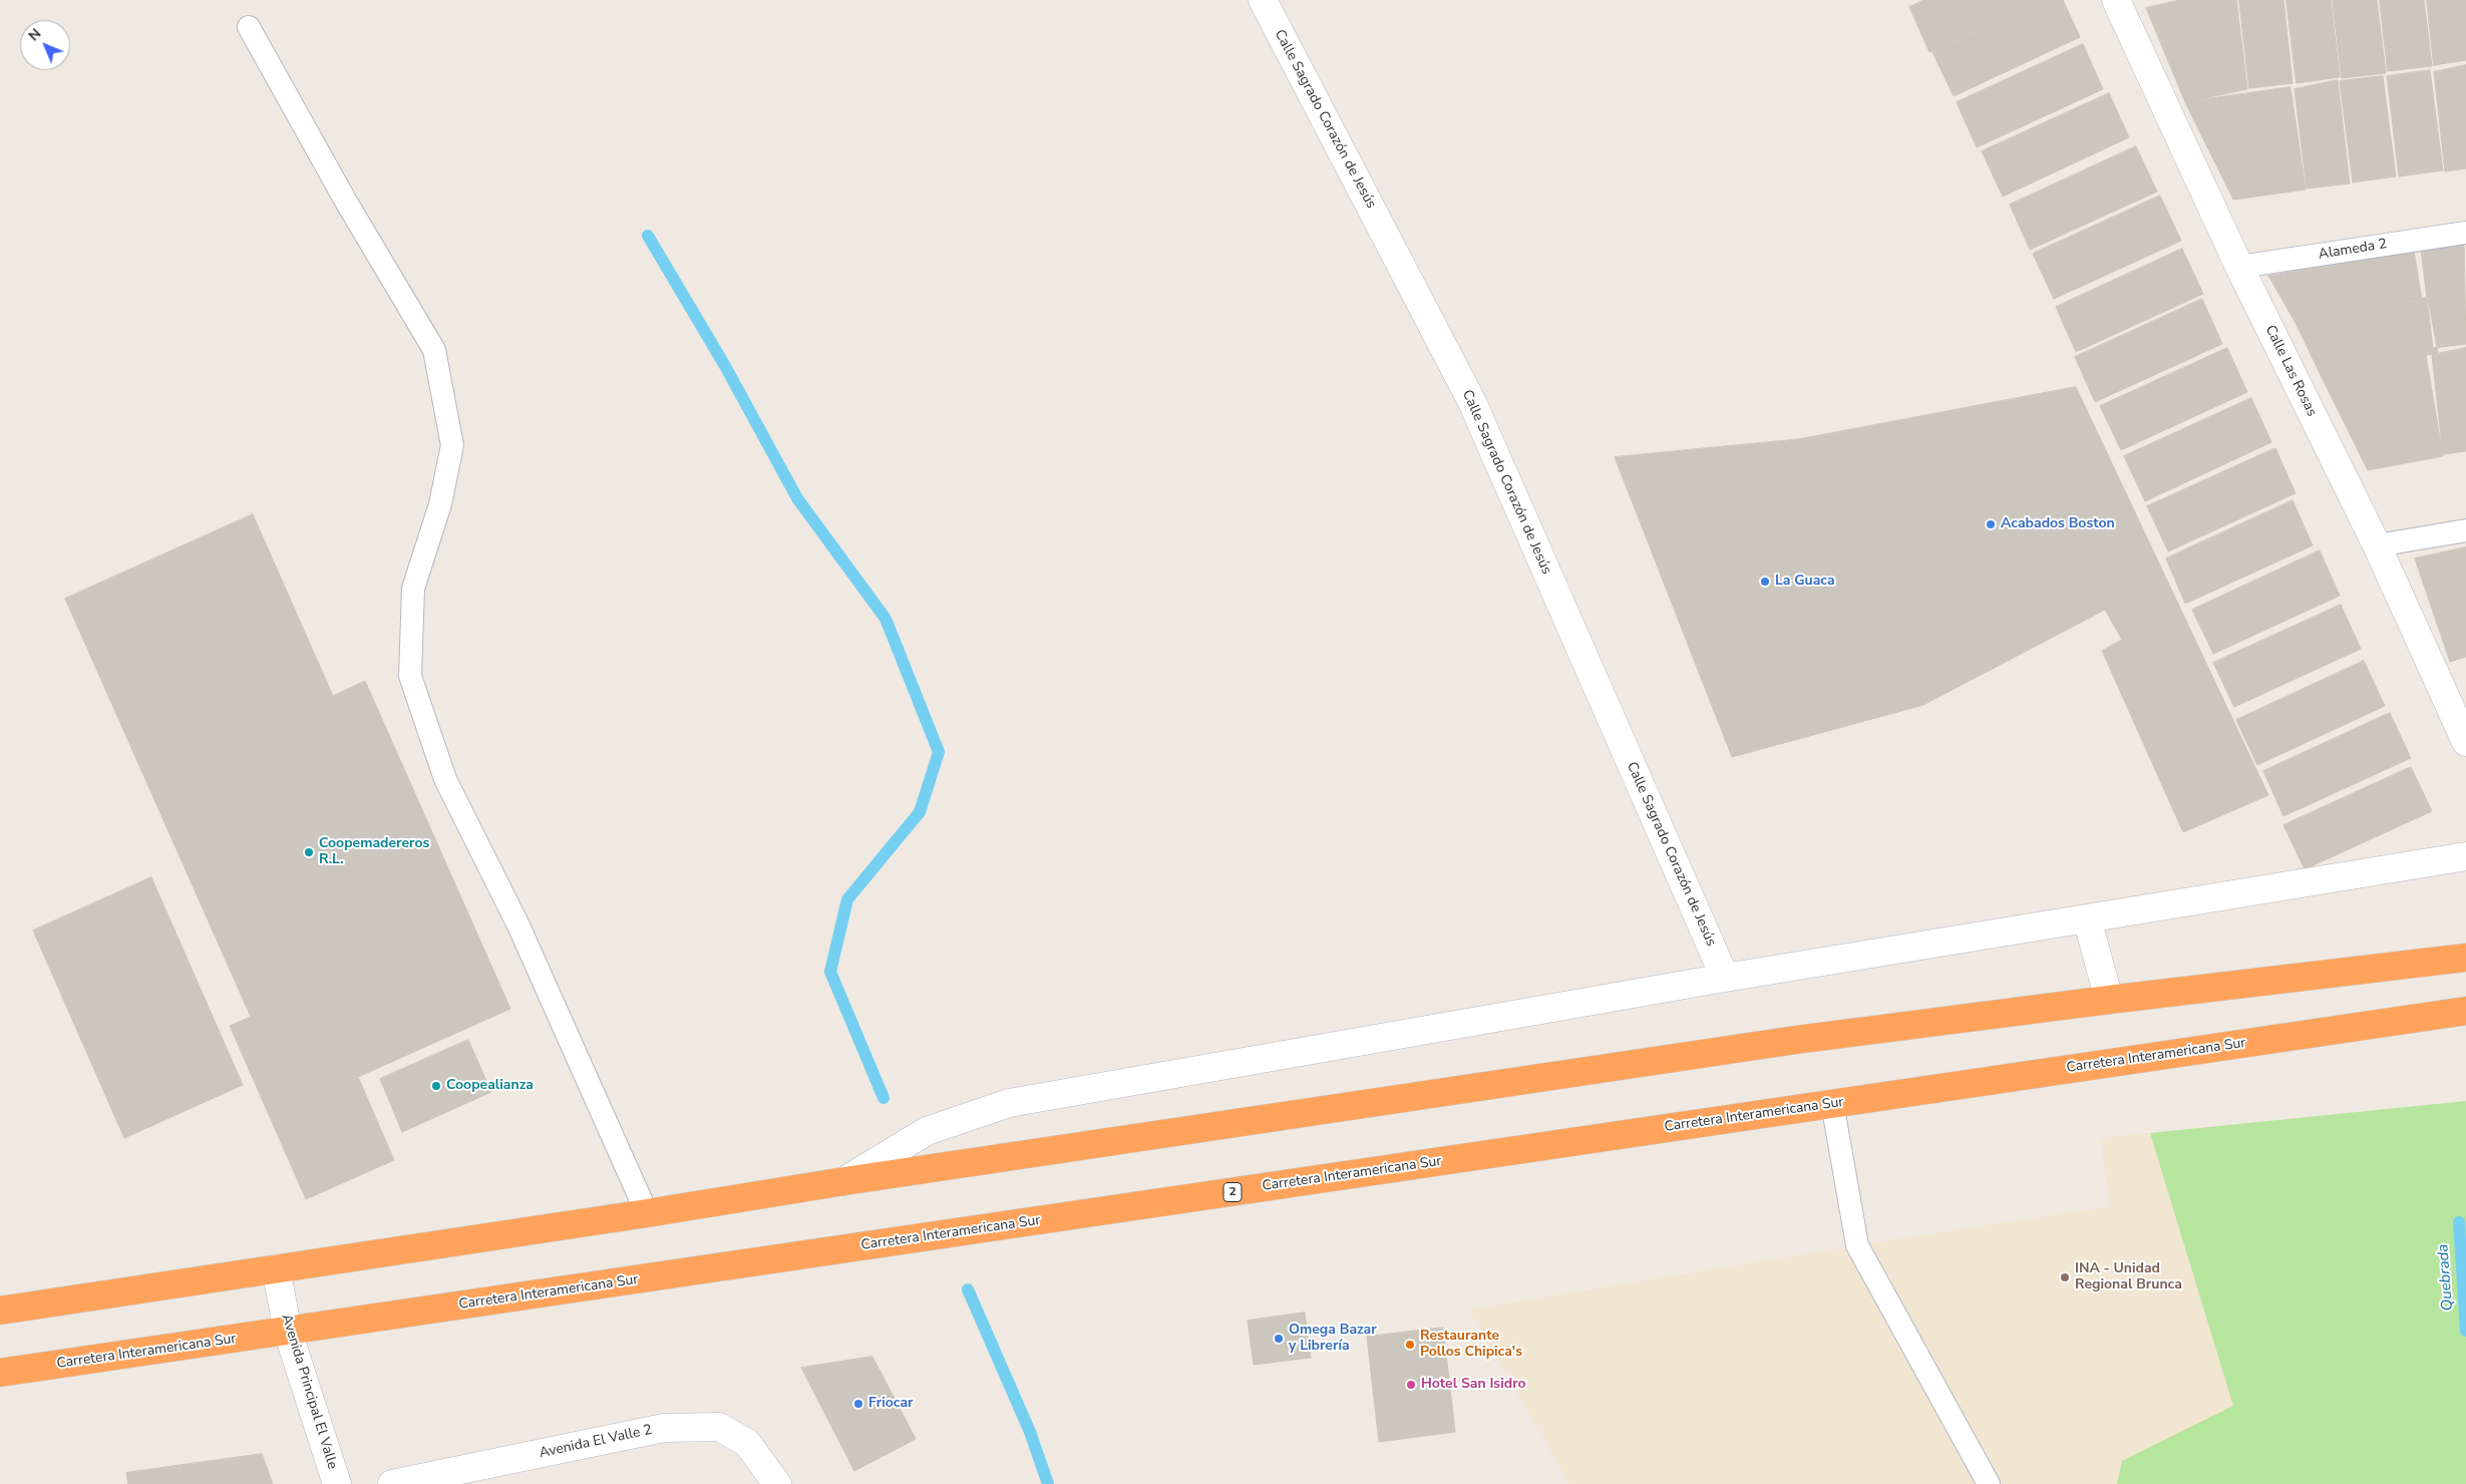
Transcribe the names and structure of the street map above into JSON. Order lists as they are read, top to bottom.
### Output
{
  "streets": {
    "highway": ["Carretera Interamericana Sur", "2"],
    "street": [
      "Calle Sagrado Corazón de Jesús",
      "Calle Las Rosas",
      "Avenida Principal El Valle",
      "Avenida El Valle 2"
    ],
    "lane": ["Alameda 2"]
  },
  "crossings": [
    ["Alameda 2", "Calle Las Rosas"],
    ["Carretera Interamericana Sur", "Avenida Principal El Valle"]
  ],
  "water": ["Quebrada"],
  "places": [
    "Acabados Boston",
    "La Guaca",
    "Coopemadereros R.L.",
    "Coopealianza",
    "INA - Unidad Regional Brunca",
    "Omega Bazar y Librería",
    "Restaurante Pollos Chipica's",
    "Hotel San Isidro",
    "Friocar"
  ],
  "north": "top left"
}
